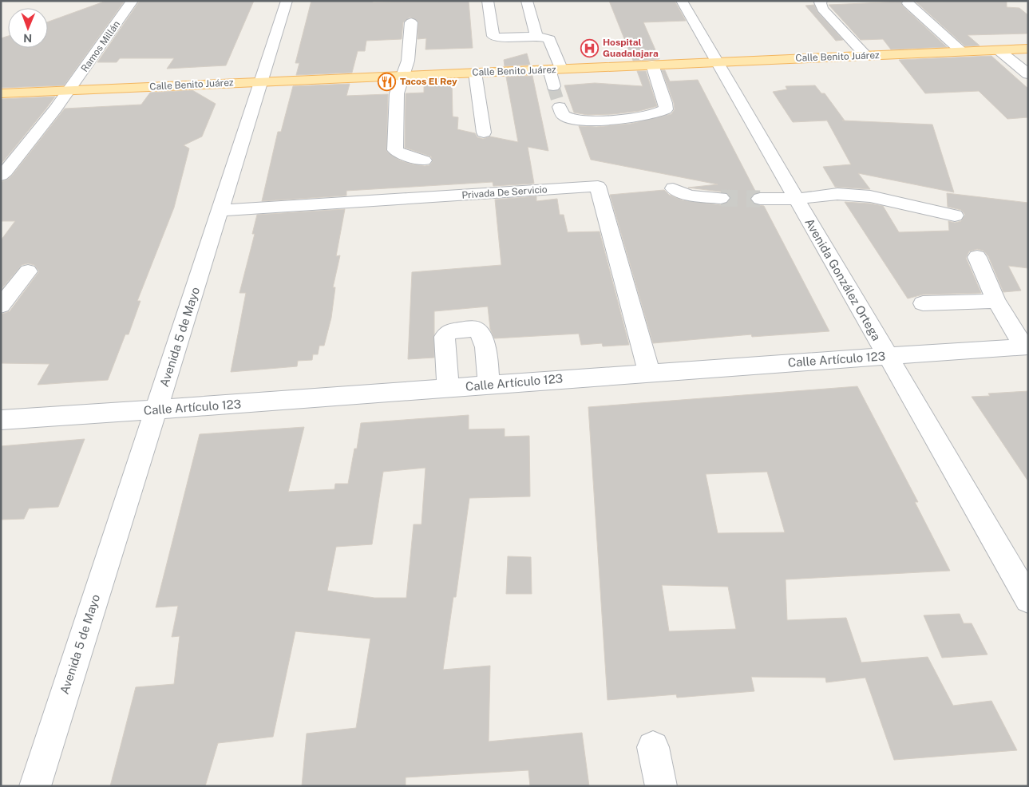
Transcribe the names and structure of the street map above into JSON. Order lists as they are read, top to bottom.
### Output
{
  "streets": {
    "main road": ["Calle Benito Juárez"],
    "street": [
      "Ramos Millán",
      "Privada De Servicio",
      "Avenida González Ortega",
      "Avenida 5 de Mayo",
      "Calle Artículo 123"
    ]
  },
  "crossings": [
    ["Ramos Millán", "Calle Benito Juárez"],
    ["Calle Benito Juárez", "Avenida González Ortega"],
    ["Calle Benito Juárez", "Avenida 5 de Mayo"],
    ["Privada De Servicio", "Avenida 5 de Mayo"],
    ["Privada De Servicio", "Calle Artículo 123"],
    ["Avenida González Ortega", "Calle Artículo 123"],
    ["Avenida 5 de Mayo", "Calle Artículo 123"]
  ],
  "places": {
    "hospital": ["Hospital Guadalajara"],
    "restaurant": ["Tacos El Rey"]
  },
  "north": "bottom"
}
